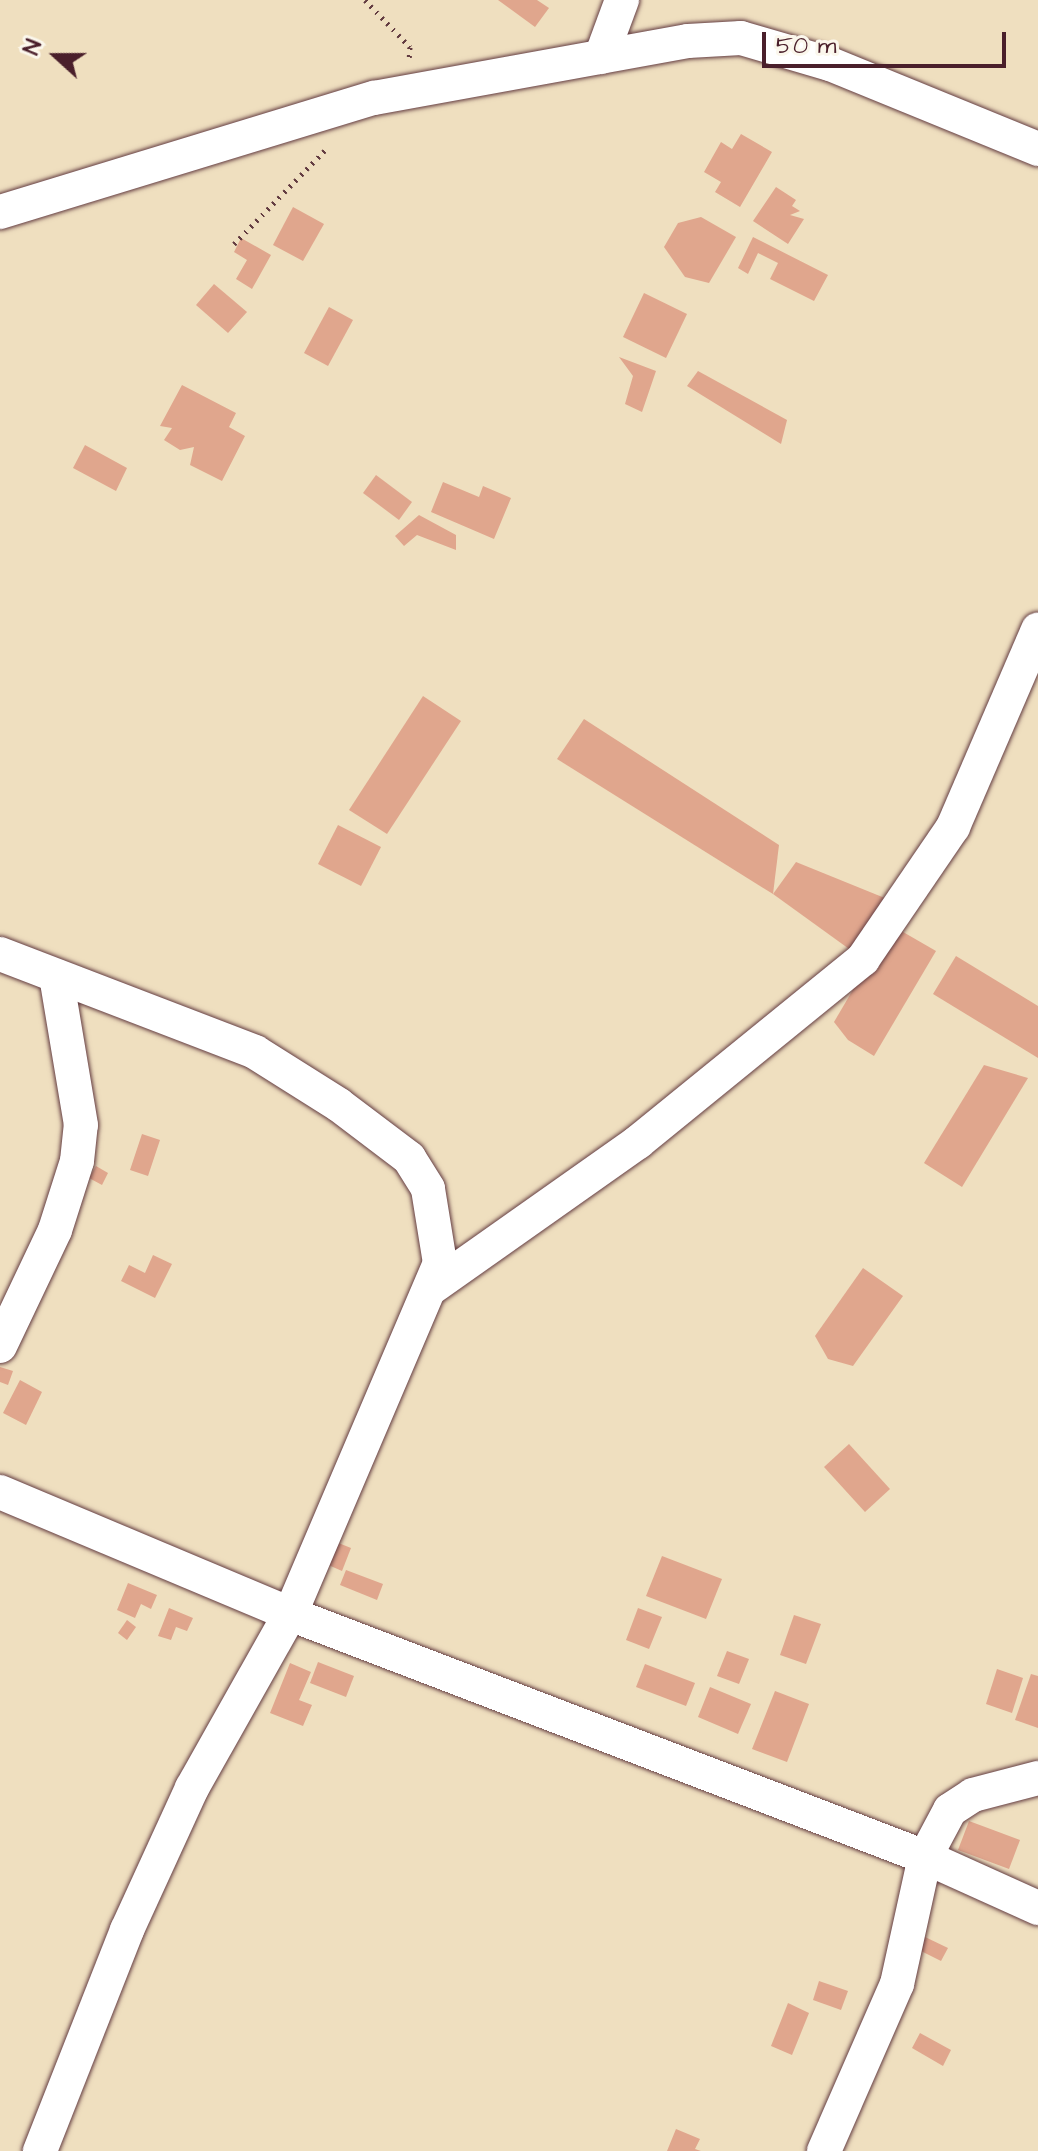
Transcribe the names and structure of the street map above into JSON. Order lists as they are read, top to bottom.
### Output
{
  "scale_bar": "50 m",
  "north": "left"
}
